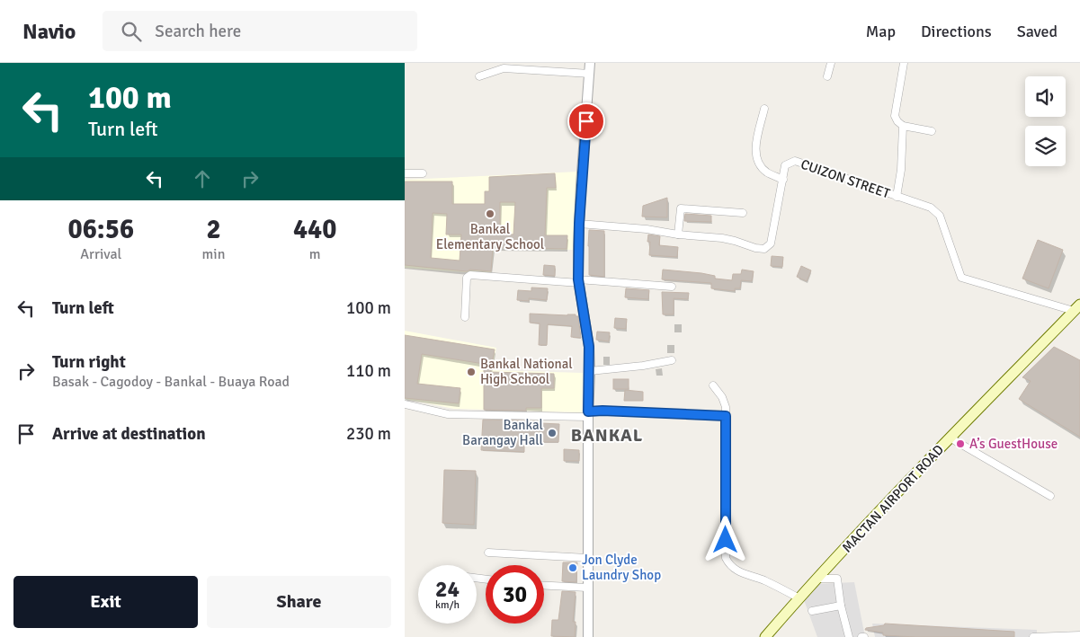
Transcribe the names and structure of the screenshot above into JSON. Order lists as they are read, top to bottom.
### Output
{
  "streets": {
    "main road": ["MACTAN AIRPORT ROAD"],
    "street": ["CUIZON STREET"]
  },
  "crossings": [
    ["CUIZON STREET", "MACTAN AIRPORT ROAD"]
  ],
  "districts": ["BANKAL"],
  "places": [
    "Bankal Elementary School",
    "Bankal National High School",
    "Bankal Barangay Hall",
    "A’s GuestHouse",
    "Jon Clyde Laundry Shop"
  ],
  "page": {
    "header": "Navio",
    "search": "Search here",
    "nav": ["Map", "Directions", "Saved"],
    "turn": ["100 m", "Turn left"],
    "eta": [
      "06:56",
      "Arrival",
      "2",
      "min",
      "440",
      "m"
    ],
    "list": [
      {
        "name": "Turn left",
        "value": "100 m"
      },
      {
        "name": "Turn right",
        "note": "Basak - Cagodoy - Bankal - Buaya Road",
        "value": "110 m"
      },
      {
        "name": "Arrive at destination",
        "value": "230 m"
      }
    ],
    "speed": "24 km/h",
    "limit": "30",
    "buttons": ["Exit", "Share"]
  }
}
